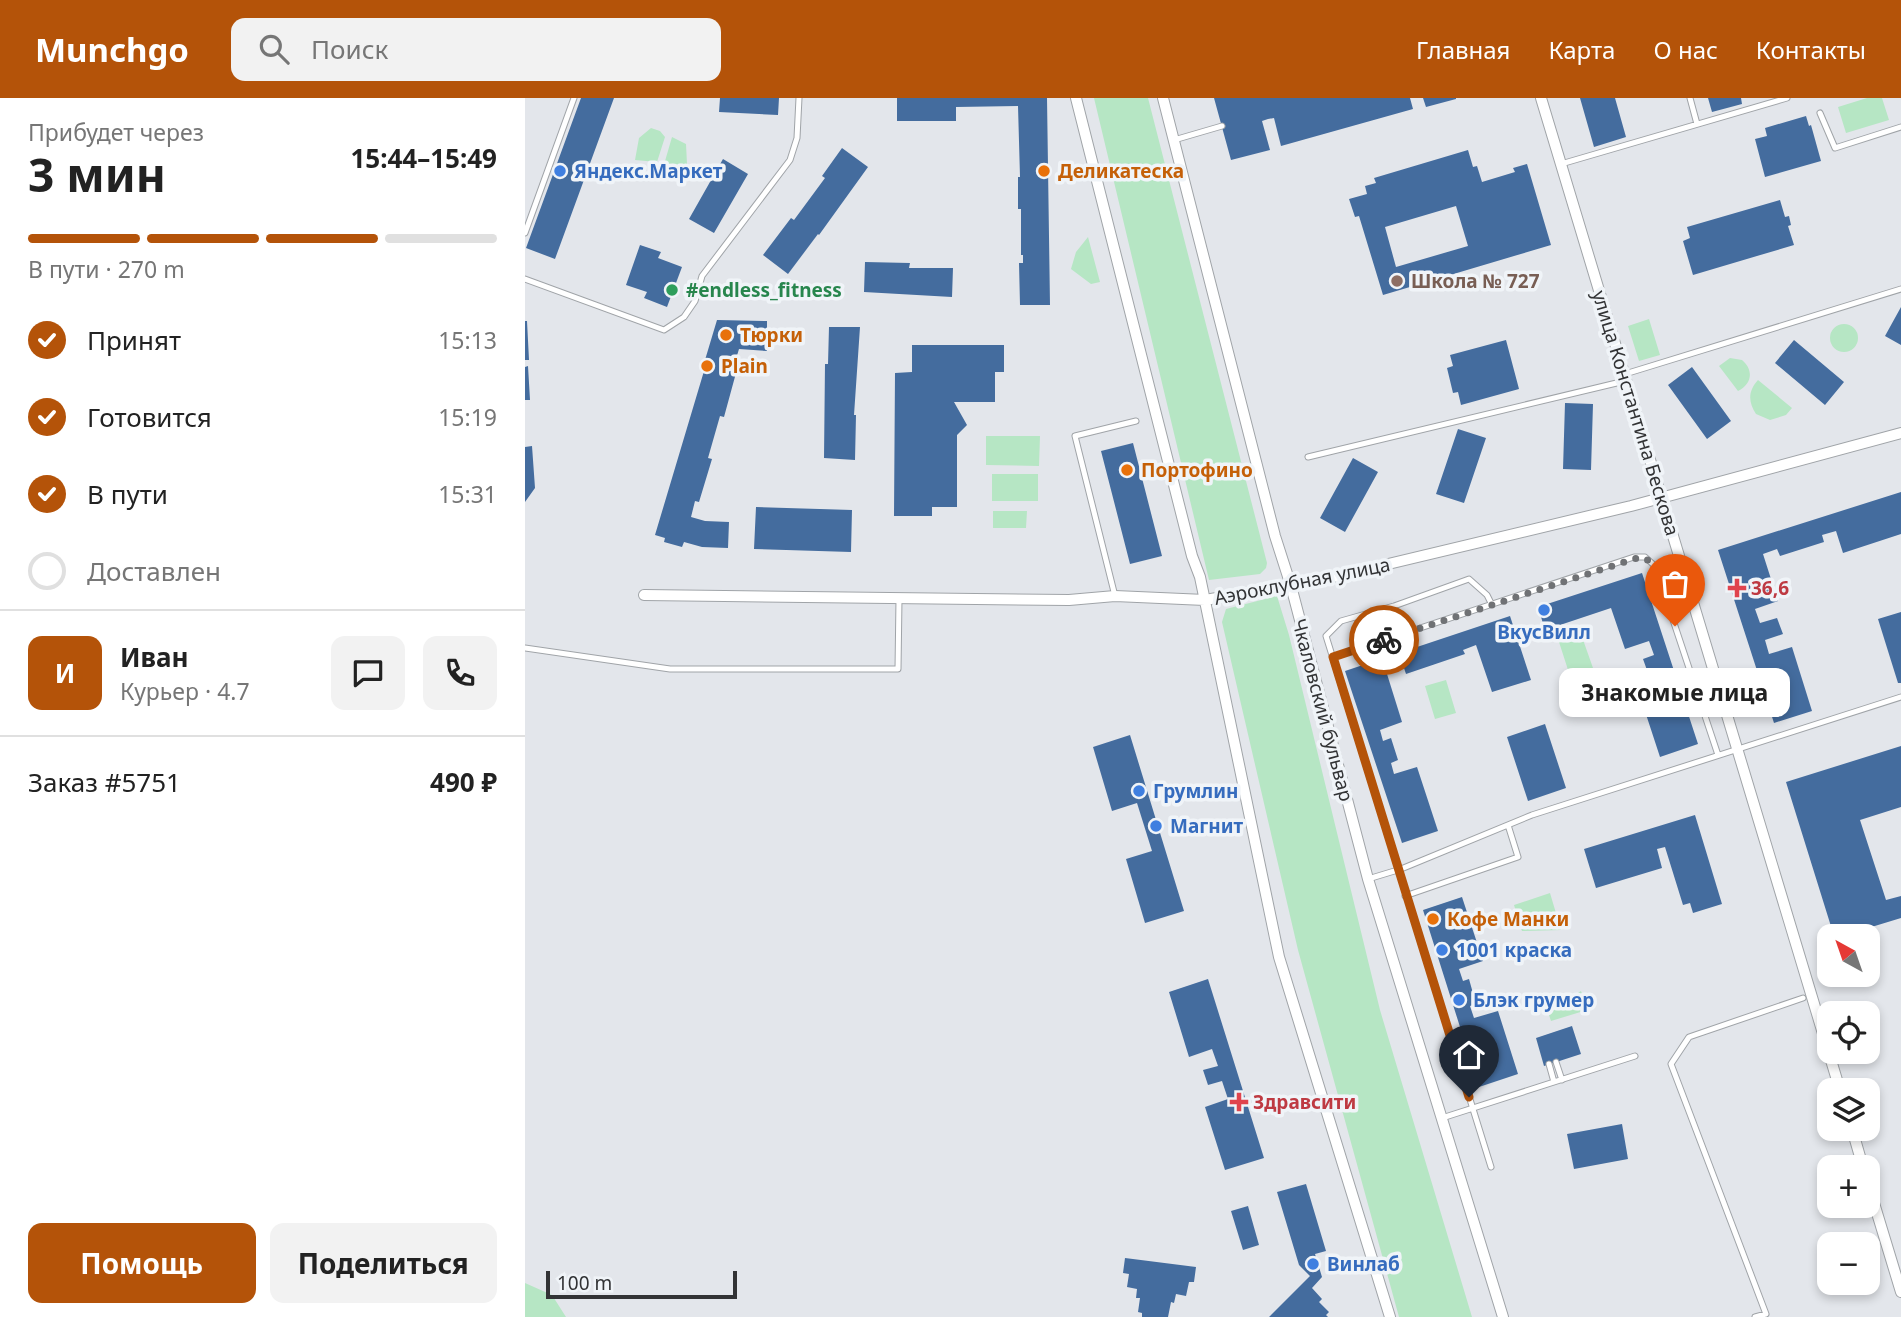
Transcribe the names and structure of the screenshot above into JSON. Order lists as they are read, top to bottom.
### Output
{
  "streets": {
    "street": ["улица Константина Бескова", "Аэроклубная улица", "Чкаловский бульвар"]
  },
  "crossings": [
    ["улица Константина Бескова", "Аэроклубная улица"],
    ["Аэроклубная улица", "Чкаловский бульвар"]
  ],
  "places": {
    "other": [
      "Яндекс.Маркет",
      "Деликатеска",
      "Школа № 727",
      "#endless_fitness",
      "Тюрки",
      "Plain",
      "Портофино",
      "ВкусВилл",
      "Знакомые лица",
      "Грумлин",
      "Магнит",
      "Кофе Манки",
      "1001 краска",
      "Блэк грумер",
      "Винлаб"
    ],
    "health": ["36,6", "Здравсити"]
  },
  "scale_bar": "100 m",
  "north": "top left",
  "page": {
    "header": "Munchgo",
    "search": "Поиск",
    "nav": [
      "Главная",
      "Карта",
      "О нас",
      "Контакты"
    ],
    "heading": ["3 мин", "Прибудет через", "15:44–15:49"],
    "panel": [
      "Иван",
      "Курьер · 4.7",
      "Заказ #5751",
      "490 ₽"
    ],
    "bar": "В пути · 270 m",
    "list": [
      ["Принят", "15:13"],
      ["Готовится", "15:19"],
      ["В пути", "15:31"],
      "Доставлен"
    ],
    "round": "И",
    "bubble": "Знакомые лица",
    "map_buttons": ["+", "−"],
    "buttons": ["Помощь", "Поделиться"],
    "scale": "100 m"
  }
}
